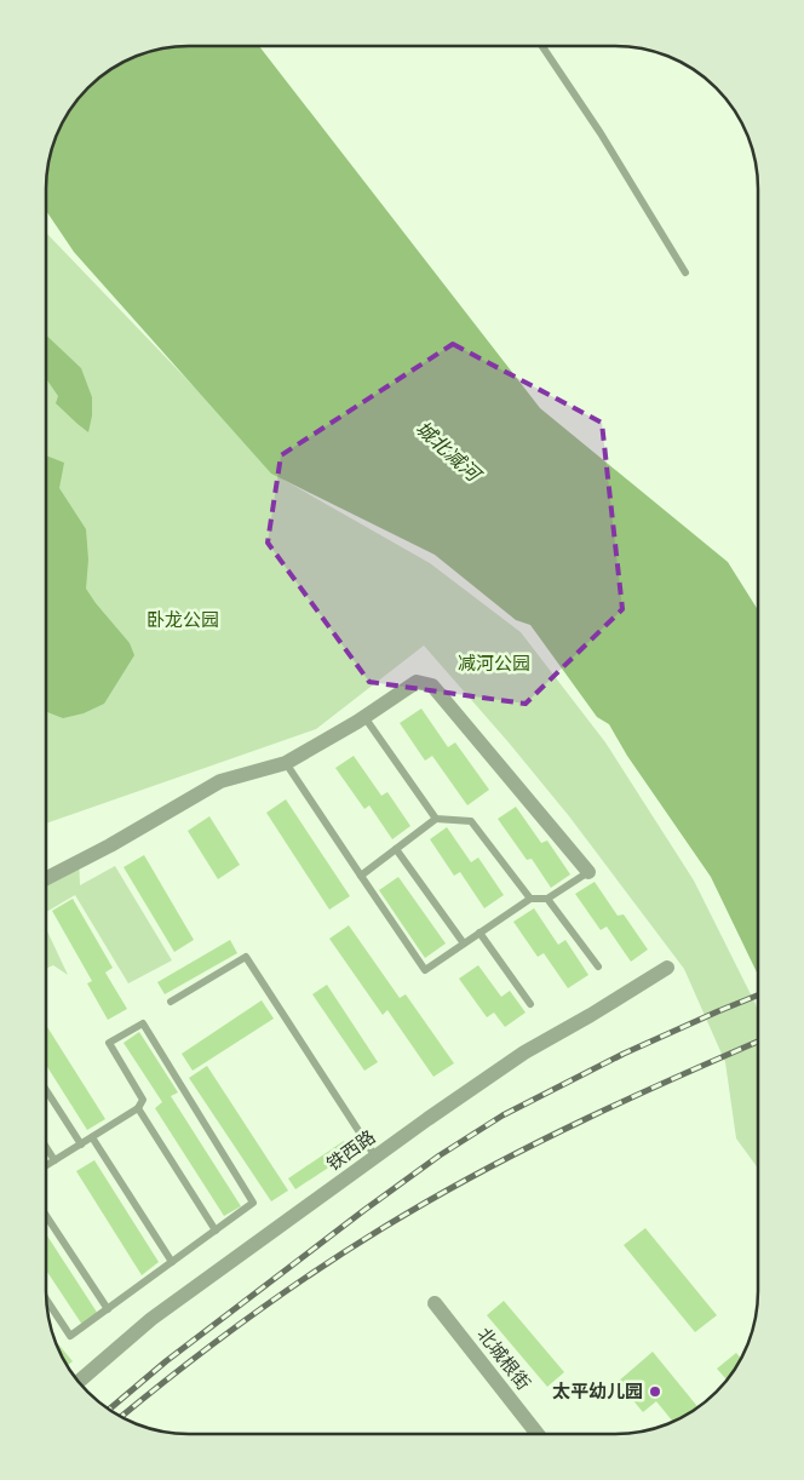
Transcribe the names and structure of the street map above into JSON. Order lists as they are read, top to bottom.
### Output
{
  "streets": {
    "street": ["铁西路", "北城根街"]
  },
  "water": ["城北减河"],
  "parks": ["卧龙公园", "减河公园"],
  "places": ["太平幼儿园"]
}
